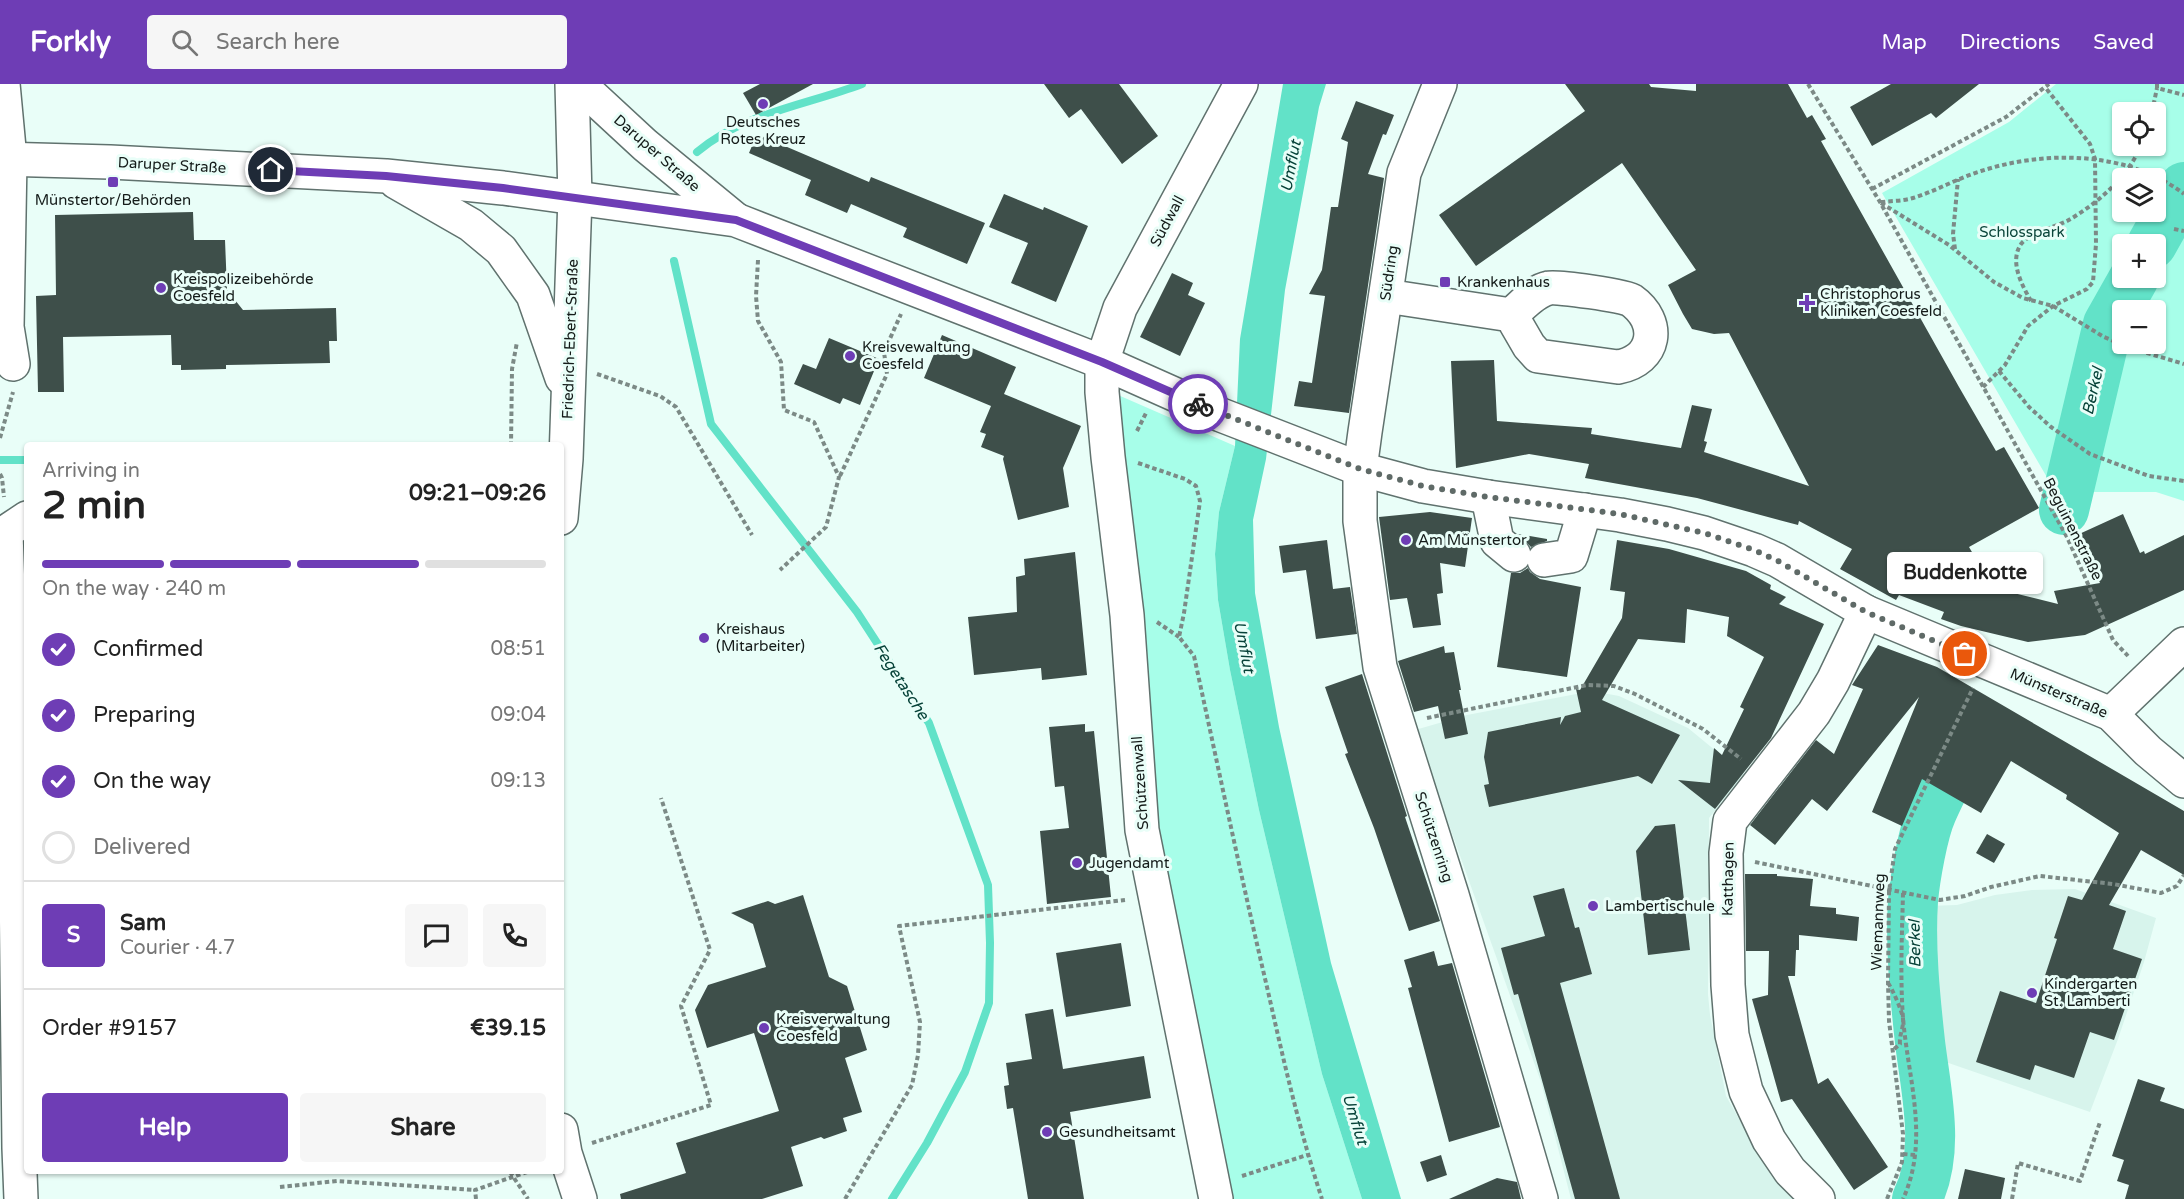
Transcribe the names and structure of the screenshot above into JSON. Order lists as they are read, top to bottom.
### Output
{
  "streets": {
    "street": [
      "Daruper Straße",
      "Südwall",
      "Südring",
      "Friedrich-Ebert-Straße",
      "Münsterstraße",
      "Schützenwall",
      "Schützenring",
      "Katthagen"
    ],
    "path": ["Beguinenstraße", "Wiemannweg"]
  },
  "crossings": [
    ["Daruper Straße", "Südwall"],
    ["Daruper Straße", "Friedrich-Ebert-Straße"],
    ["Daruper Straße", "Münsterstraße"],
    ["Daruper Straße", "Schützenwall"],
    ["Südwall", "Münsterstraße"],
    ["Südwall", "Schützenwall"],
    ["Südring", "Münsterstraße"],
    ["Südring", "Schützenring"],
    ["Münsterstraße", "Schützenwall"],
    ["Münsterstraße", "Schützenring"],
    ["Münsterstraße", "Katthagen"],
    ["Münsterstraße", "Wiemannweg"]
  ],
  "water": ["Umflut", "Berkel", "Fegetasche"],
  "parks": ["Schlosspark"],
  "places": {
    "other": [
      "Deutsches Rotes Kreuz",
      "Kreispolizeibehörde Coesfeld",
      "Kreisvewaltung Coesfeld",
      "Am Münstertor",
      "Kreishaus (Mitarbeiter)",
      "Buddenkotte",
      "Jugendamt",
      "Lambertischule",
      "Kindergarten St. Lamberti",
      "Kreisverwaltung Coesfeld",
      "Gesundheitsamt"
    ],
    "transit": ["Münstertor/Behörden", "Krankenhaus"],
    "health": ["Christophorus Kliniken Coesfeld"]
  },
  "page": {
    "header": "Forkly",
    "search": "Search here",
    "nav": ["Map", "Directions", "Saved"],
    "map_buttons": ["+", "−"],
    "heading": ["2 min", "Arriving in", "09:21–09:26"],
    "panel": [
      "Sam",
      "Courier · 4.7",
      "Order #9157",
      "€39.15"
    ],
    "bar": "On the way · 240 m",
    "bubble": "Buddenkotte",
    "list": [
      ["Confirmed", "08:51"],
      ["Preparing", "09:04"],
      ["On the way", "09:13"],
      "Delivered"
    ],
    "round": "S",
    "buttons": ["Help", "Share"]
  }
}
